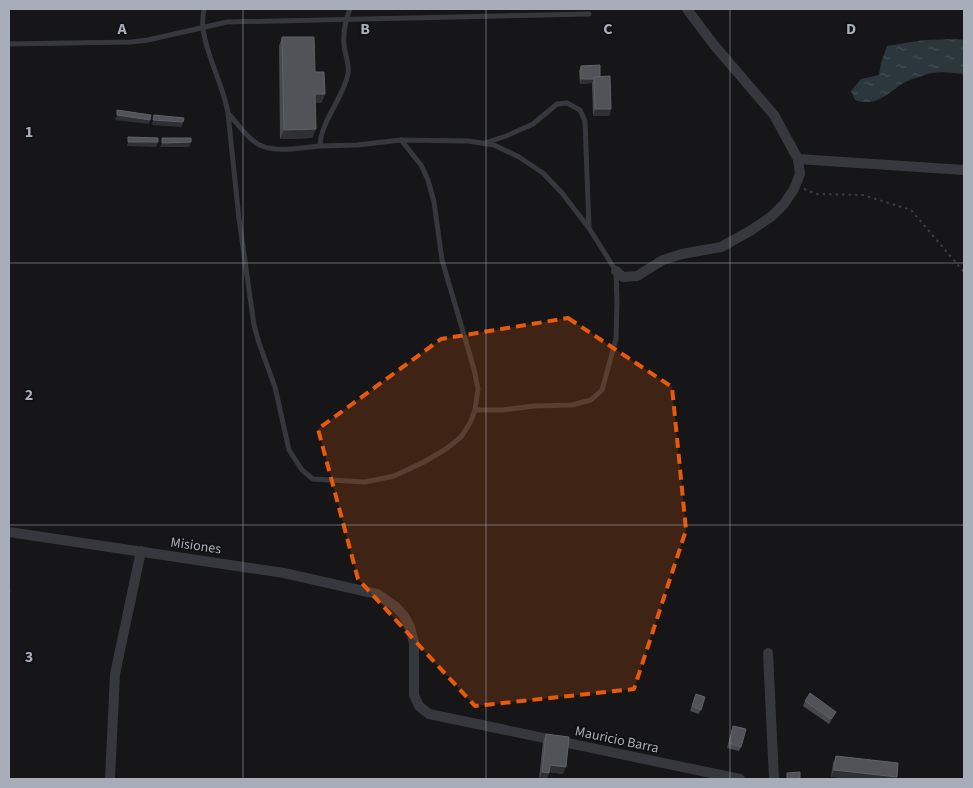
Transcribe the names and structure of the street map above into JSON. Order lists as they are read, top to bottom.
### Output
{
  "streets": {
    "street": ["Misiones", "Mauricio Barra"]
  },
  "crossings": [
    ["Misiones", "Mauricio Barra"]
  ],
  "grid": {
    "columns": [
      "A",
      "B",
      "C",
      "D"
    ],
    "rows": ["1", "2", "3"]
  }
}
